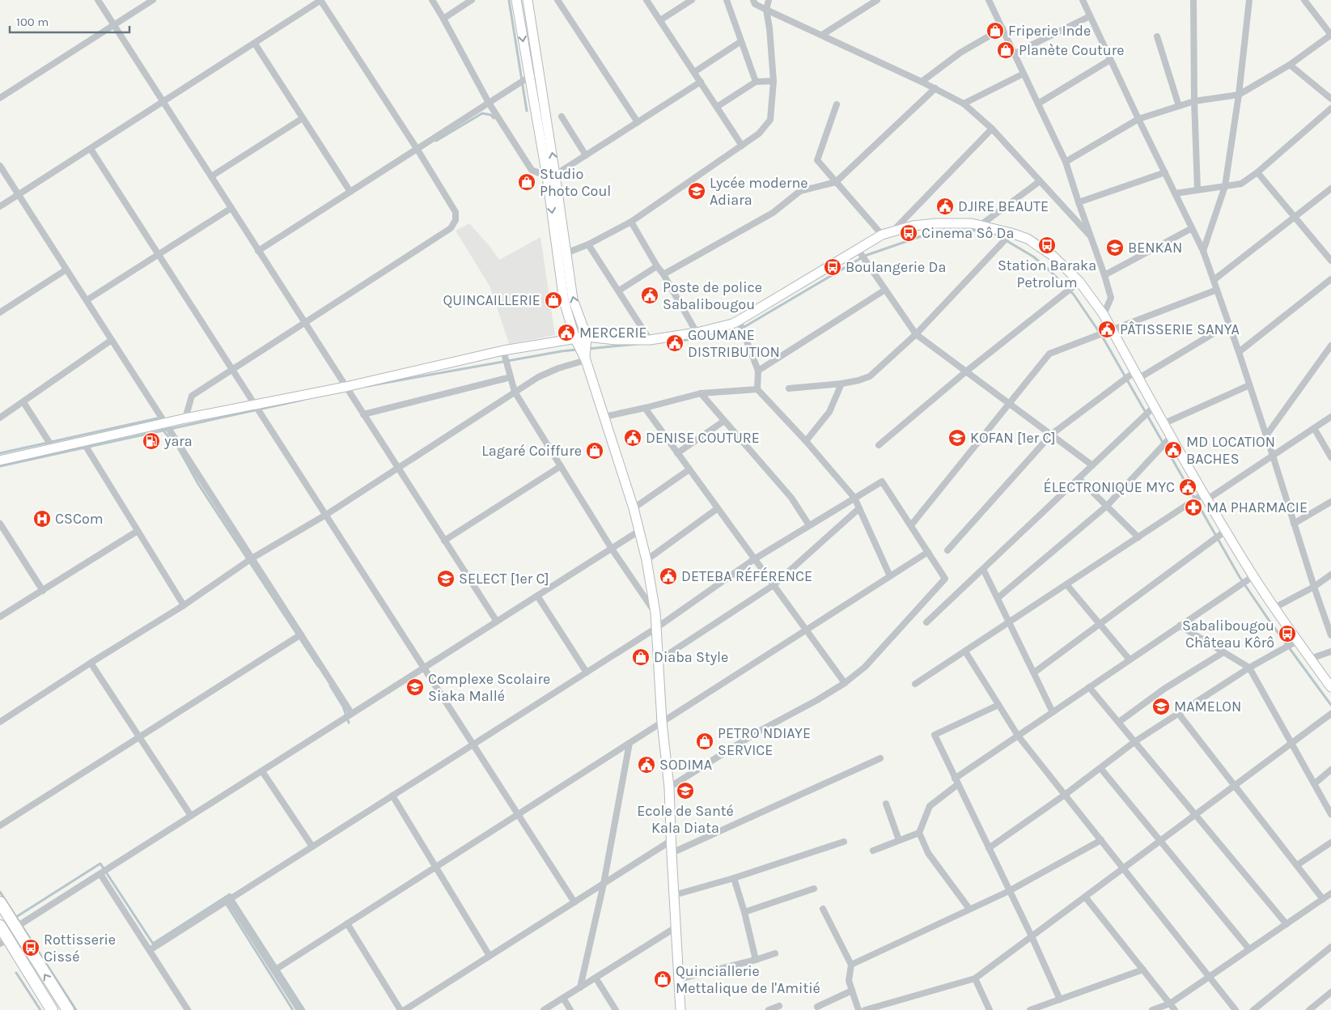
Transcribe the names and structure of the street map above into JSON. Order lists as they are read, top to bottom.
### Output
{
  "places": {
    "shop": [
      "Friperie Inde",
      "Planète Couture",
      "Studio Photo Coul",
      "QUINCAILLERIE",
      "Lagaré Coiffure",
      "Diaba Style",
      "PETRO NDIAYE SERVICE",
      "Quinciallerie Mettalique de l'Amitié"
    ],
    "school or university": [
      "Lycée moderne Adiara",
      "BENKAN",
      "KOFAN [1er C]",
      "SELECT [1er C]",
      "Complexe Scolaire Siaka Mallé",
      "MAMELON",
      "Ecole de Santé Kala Diata"
    ],
    "public building": [
      "DJIRE BEAUTE",
      "Poste de police Sabalibougou",
      "PÂTISSERIE SANYA",
      "MERCERIE",
      "GOUMANE DISTRIBUTION",
      "DENISE COUTURE",
      "MD LOCATION BACHES",
      "ÉLECTRONIQUE MYC",
      "DETEBA RÉFÉRENCE",
      "SODIMA"
    ],
    "bus stop": [
      "Cinema Sô Da",
      "Station Baraka Petrolum",
      "Boulangerie Da",
      "Sabalibougou Château Kôrô",
      "Rottisserie Cissé"
    ],
    "fuel station": ["yara"],
    "pharmacy": ["MA PHARMACIE"],
    "hospital": ["CSCom"]
  },
  "scale_bar": "100 m"
}
